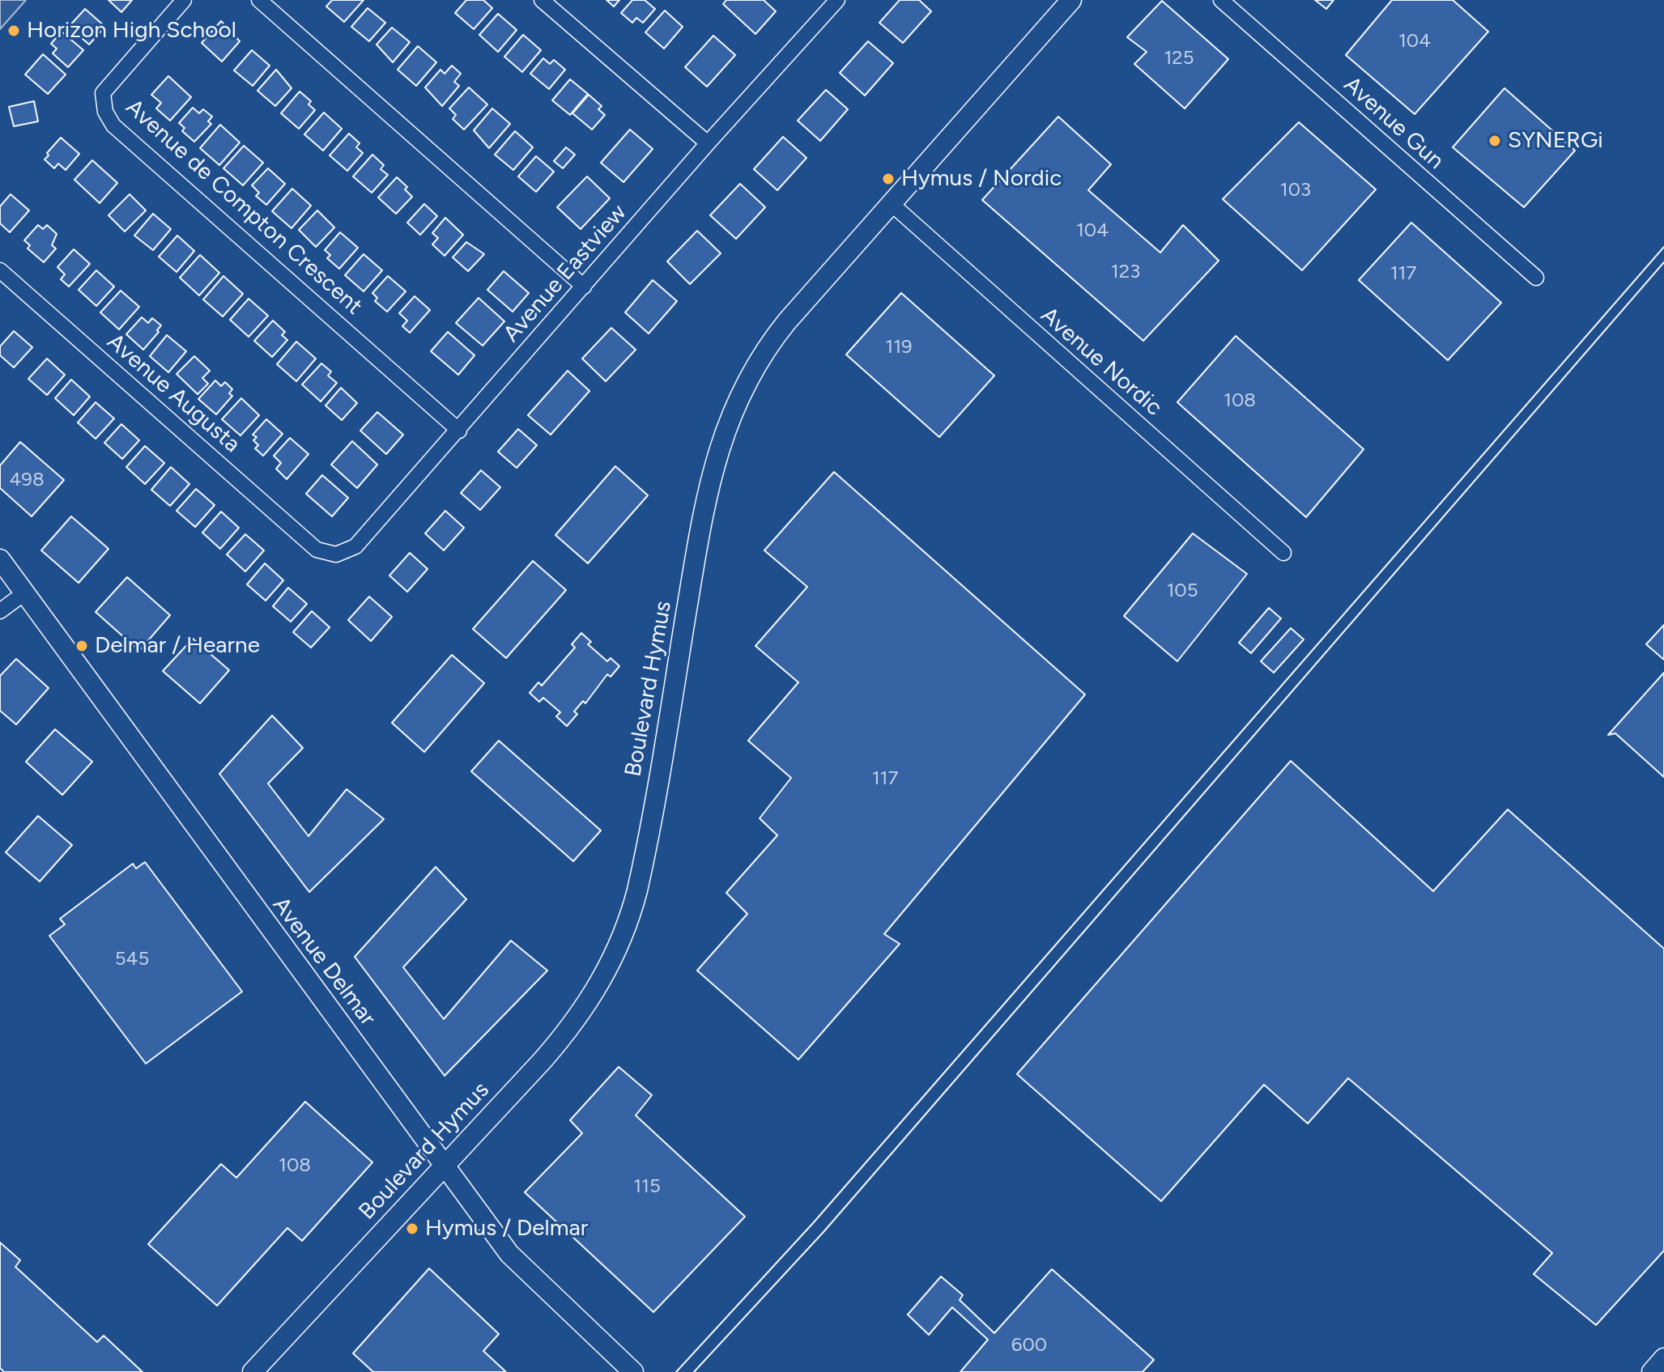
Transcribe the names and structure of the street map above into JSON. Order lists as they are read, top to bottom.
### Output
{
  "streets": {
    "street": [
      "Avenue Gun",
      "Avenue de Compton Crescent",
      "Avenue Eastview",
      "Avenue Nordic",
      "Avenue Augusta",
      "Boulevard Hymus",
      "Avenue Delmar"
    ]
  },
  "crossings": [
    ["Avenue de Compton Crescent", "Avenue Eastview"],
    ["Avenue Eastview", "Avenue Augusta"],
    ["Avenue Nordic", "Boulevard Hymus"],
    ["Boulevard Hymus", "Avenue Delmar"]
  ],
  "places": [
    "Horizon High School",
    "SYNERGi",
    "Hymus / Nordic",
    "Delmar / Hearne",
    "Hymus / Delmar"
  ],
  "house_numbers": [
    "104",
    "125",
    "103",
    "104",
    "123",
    "117",
    "119",
    "108",
    "498",
    "105",
    "117",
    "545",
    "108",
    "115",
    "600"
  ]
}
